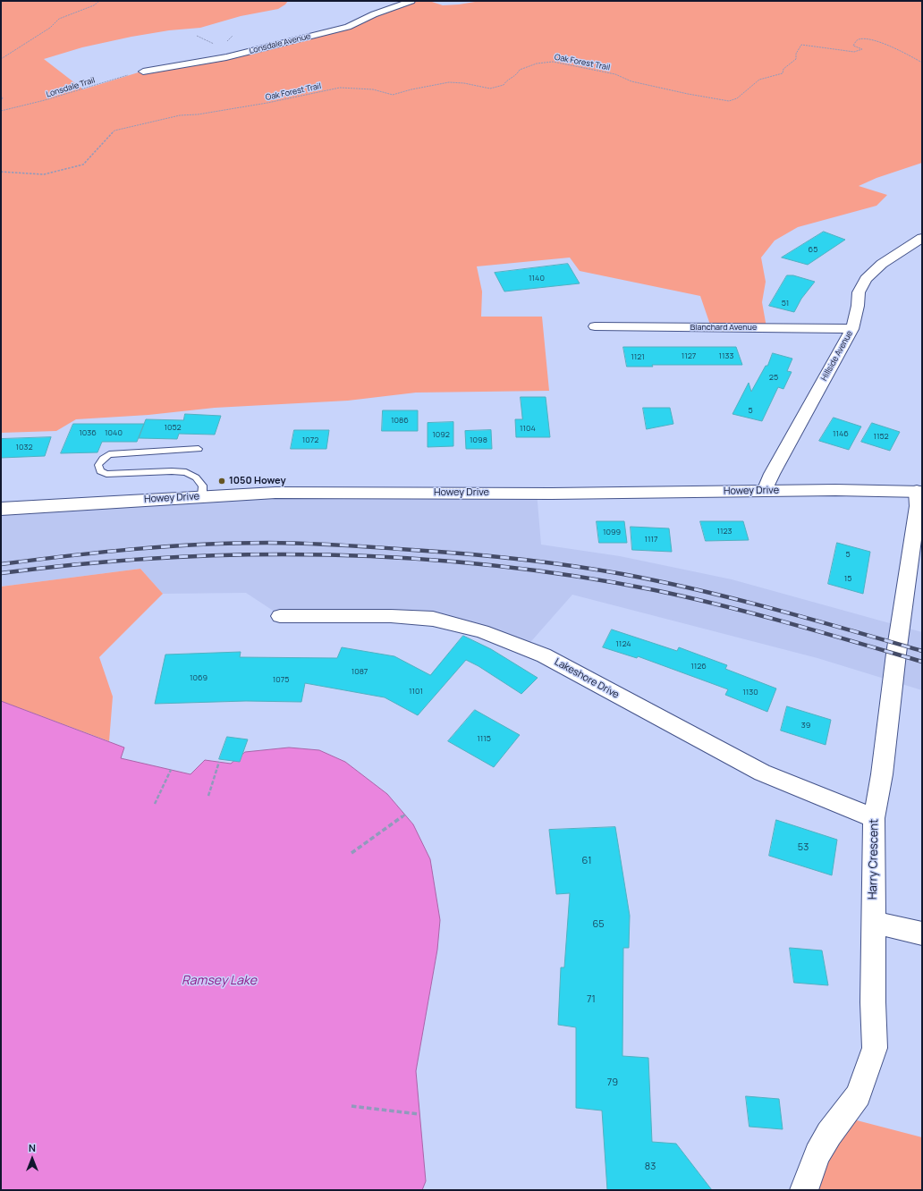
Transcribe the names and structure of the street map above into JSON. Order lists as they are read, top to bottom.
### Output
{
  "streets": {
    "main road": ["Howey Drive"],
    "street": [
      "Lonsdale Avenue",
      "Blanchard Avenue",
      "Hillside Avenue",
      "Lakeshore Drive",
      "Harry Crescent"
    ],
    "path": ["Oak Forest Trail", "Lonsdale Trail"]
  },
  "crossings": [
    ["Lonsdale Avenue", "Lonsdale Trail"],
    ["Blanchard Avenue", "Hillside Avenue"],
    ["Hillside Avenue", "Howey Drive"],
    ["Howey Drive", "Harry Crescent"],
    ["Lakeshore Drive", "Harry Crescent"]
  ],
  "water": ["Ramsey Lake"],
  "places": ["1050 Howey"],
  "house_numbers": [
    "65",
    "1140",
    "51",
    "1127",
    "1133",
    "1121",
    "25",
    "5",
    "1086",
    "1052",
    "1104",
    "1036",
    "1040",
    "1146",
    "1092",
    "1152",
    "1072",
    "1098",
    "1032",
    "1123",
    "1099",
    "1117",
    "5",
    "15",
    "1124",
    "1126",
    "1087",
    "1069",
    "1075",
    "1101",
    "1130",
    "39",
    "1115",
    "53",
    "61",
    "65",
    "71",
    "79",
    "83"
  ],
  "north": "top"
}
